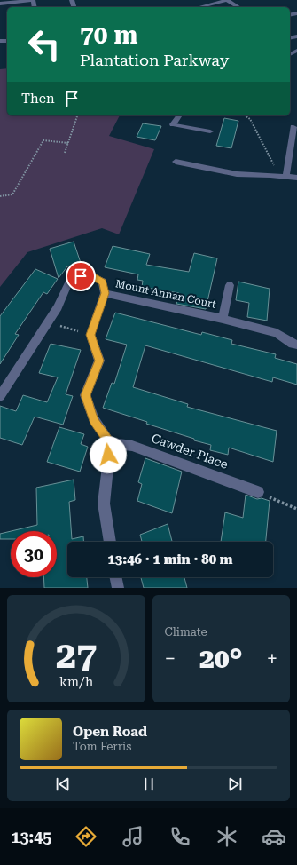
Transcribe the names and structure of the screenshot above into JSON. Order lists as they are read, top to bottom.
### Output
{
  "streets": {
    "street": ["Mount Annan Court", "Cawder Place"]
  },
  "page": {
    "turn": ["70 m", "Plantation Parkway"],
    "then": "Then",
    "limit": "30",
    "trip": "13:46 · 1 min · 80 m",
    "tile": "Climate",
    "heat": ["−", "20°", "+"],
    "song": ["Open Road", "Tom Ferris"],
    "tabs": "13:45",
    "gauge": ["27", "km/h"]
  }
}
